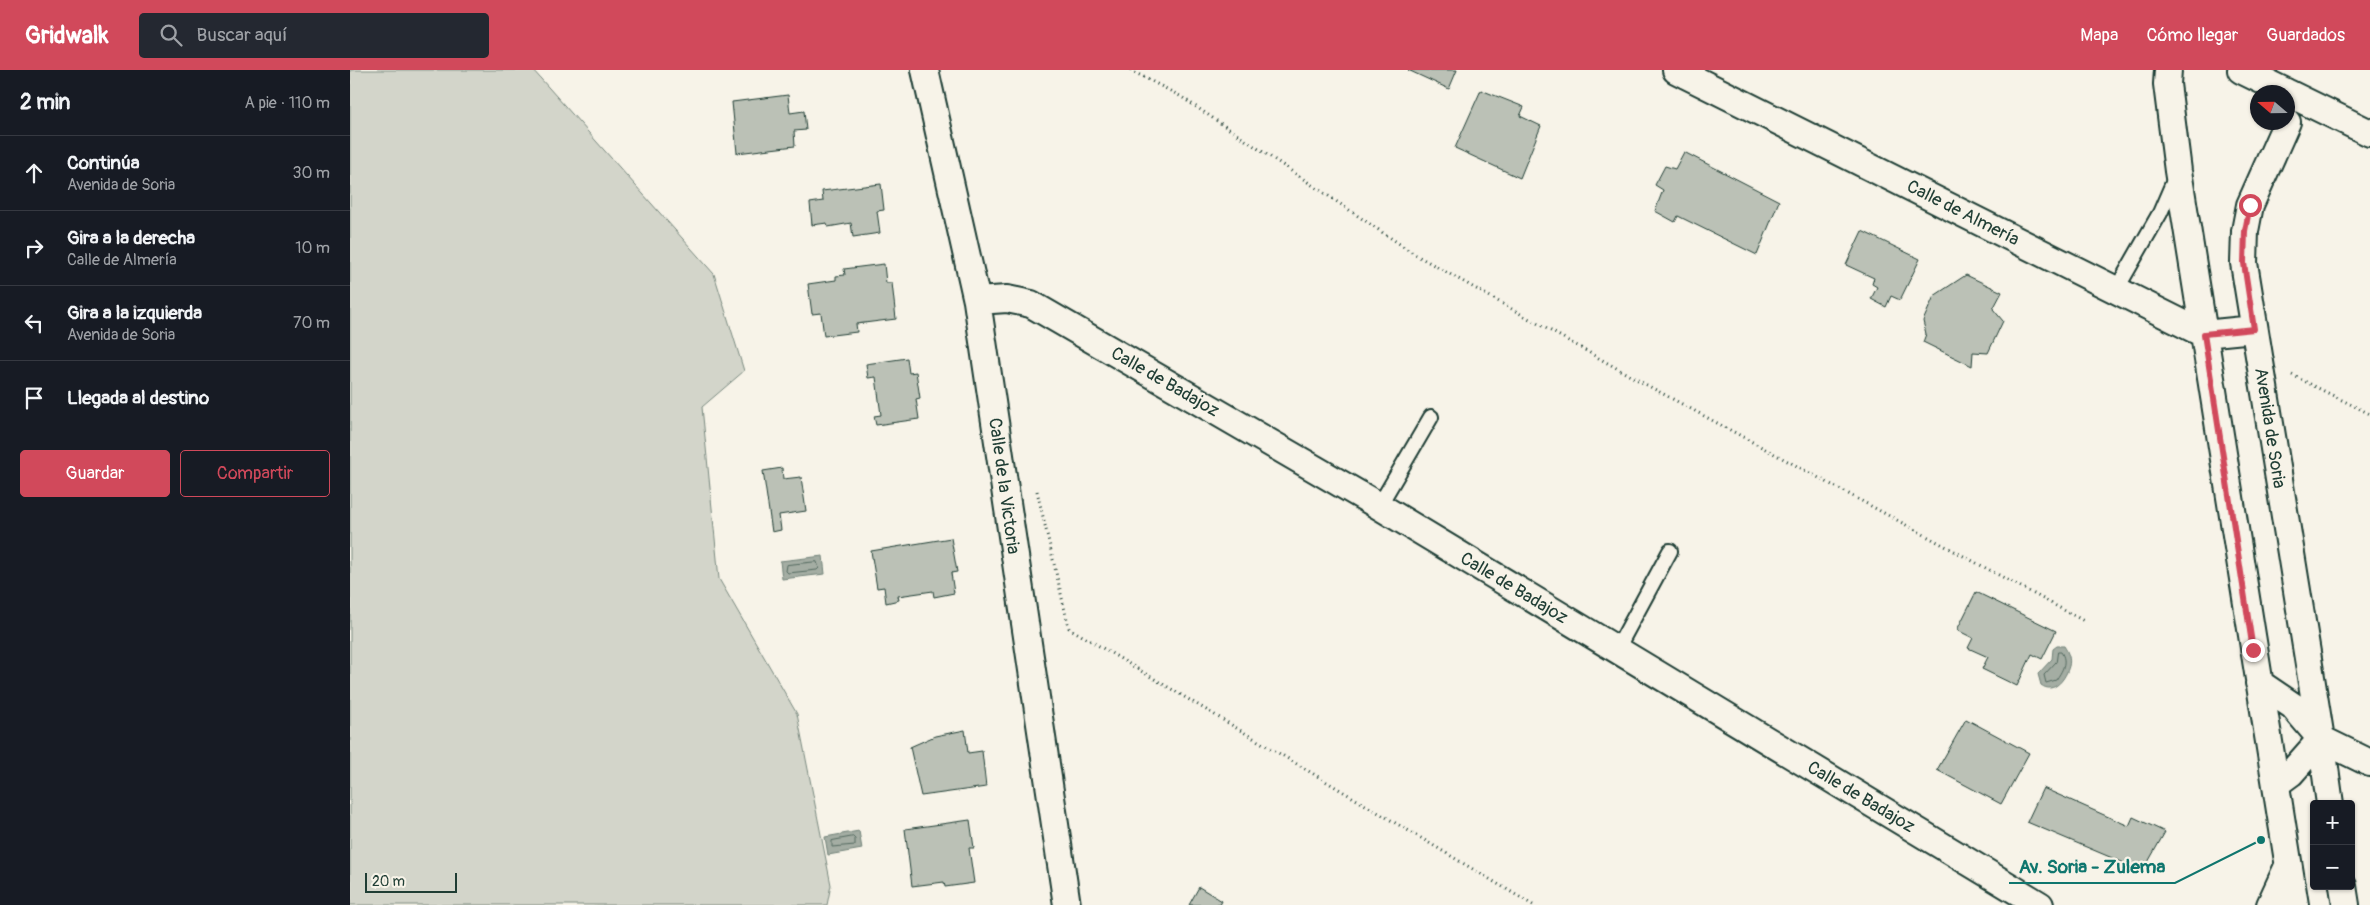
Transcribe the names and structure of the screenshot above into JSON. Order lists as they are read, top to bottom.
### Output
{
  "streets": {
    "street": [
      "Calle de Almería",
      "Calle de Badajoz",
      "Avenida de Soria",
      "Calle de la Victoria"
    ]
  },
  "crossings": [
    ["Calle de Badajoz", "Calle de la Victoria"]
  ],
  "places": ["Av. Soria - Zulema"],
  "scale_bar": "20 m",
  "north": "left",
  "page": {
    "header": "Gridwalk",
    "search": "Buscar aquí",
    "nav": ["Mapa", "Cómo llegar", "Guardados"],
    "heading": ["2 min", "A pie · 110 m"],
    "list": [
      ["Continúa", "Avenida de Soria", "30 m"],
      ["Gira a la derecha", "Calle de Almería", "10 m"],
      ["Gira a la izquierda", "Avenida de Soria", "70 m"],
      "Llegada al destino"
    ],
    "buttons": ["Guardar", "Compartir"],
    "map_buttons": ["+", "−"],
    "scale": "20 m"
  }
}
